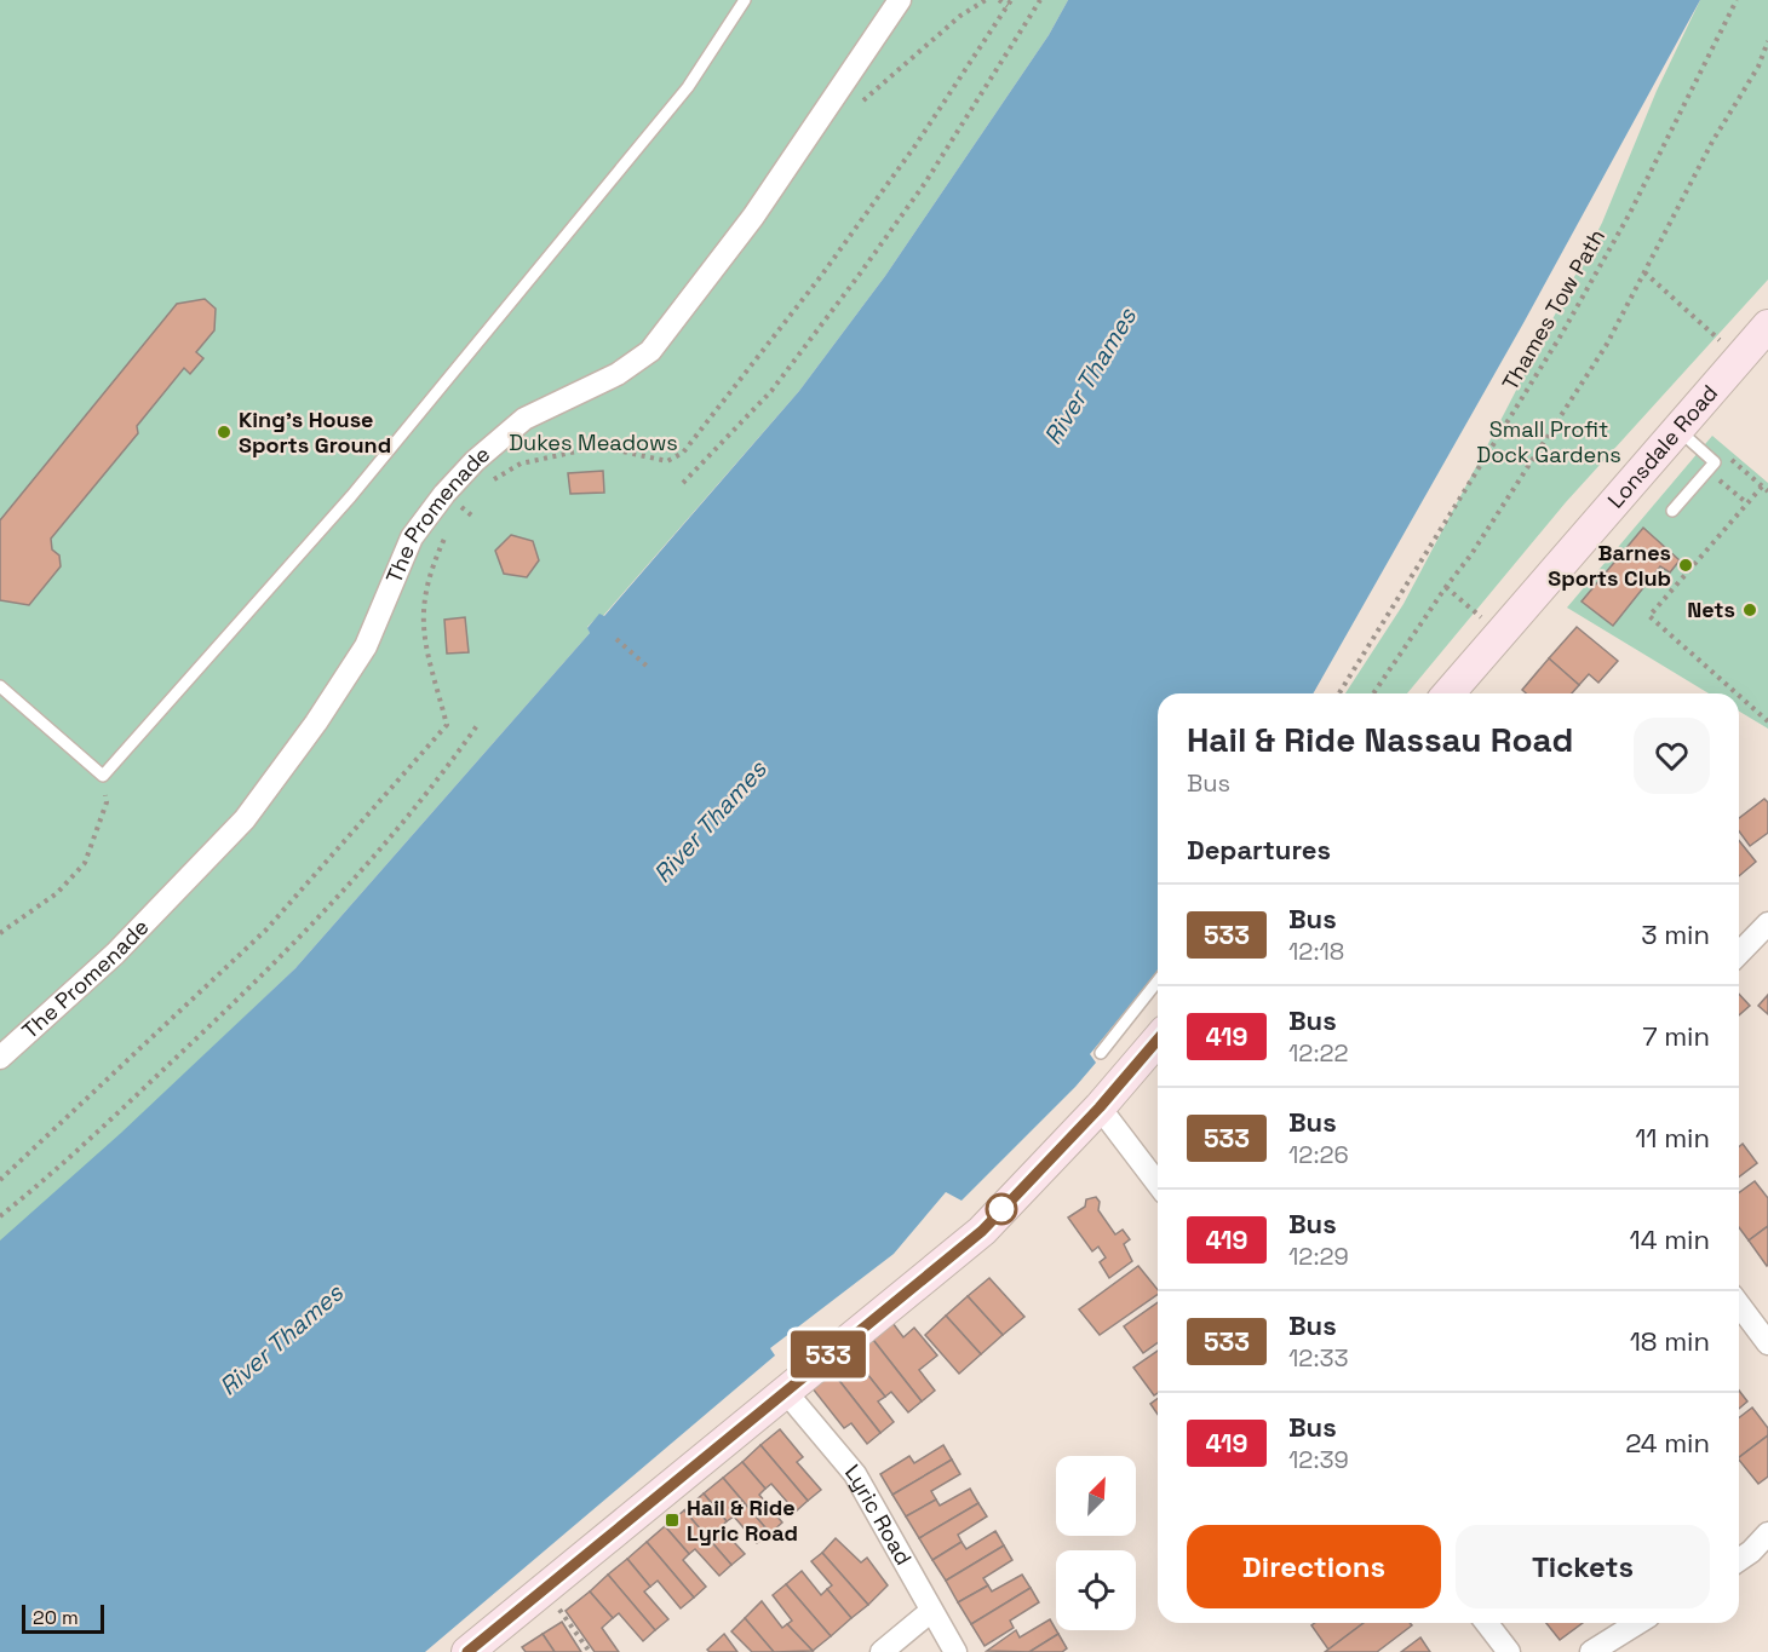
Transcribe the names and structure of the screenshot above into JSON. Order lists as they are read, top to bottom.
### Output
{
  "streets": {
    "main road": ["Lonsdale Road"],
    "street": ["The Promenade", "Lyric Road"],
    "path": ["Thames Tow Path"]
  },
  "water": ["River Thames"],
  "parks": ["Small Profit Dock Gardens", "Dukes Meadows"],
  "places": {
    "other": ["King's House Sports Ground", "Barnes Sports Club", "Nets"],
    "transit": ["Hail & Ride Lyric Road"]
  },
  "lines": ["bus line 533"],
  "scale_bar": "20 m",
  "north": "top right",
  "page": {
    "on_map": "533",
    "heading": [
      ["Hail & Ride Nassau Road", "Bus"],
      "Departures"
    ],
    "list": [
      {
        "mark": "533",
        "name": "Bus",
        "note": "12:18",
        "value": "3 min"
      },
      {
        "mark": "419",
        "name": "Bus",
        "note": "12:22",
        "value": "7 min"
      },
      {
        "mark": "533",
        "name": "Bus",
        "note": "12:26",
        "value": "11 min"
      },
      {
        "mark": "419",
        "name": "Bus",
        "note": "12:29",
        "value": "14 min"
      },
      {
        "mark": "533",
        "name": "Bus",
        "note": "12:33",
        "value": "18 min"
      },
      {
        "mark": "419",
        "name": "Bus",
        "note": "12:39",
        "value": "24 min"
      }
    ],
    "buttons": ["Directions", "Tickets"],
    "scale": "20 m"
  }
}
